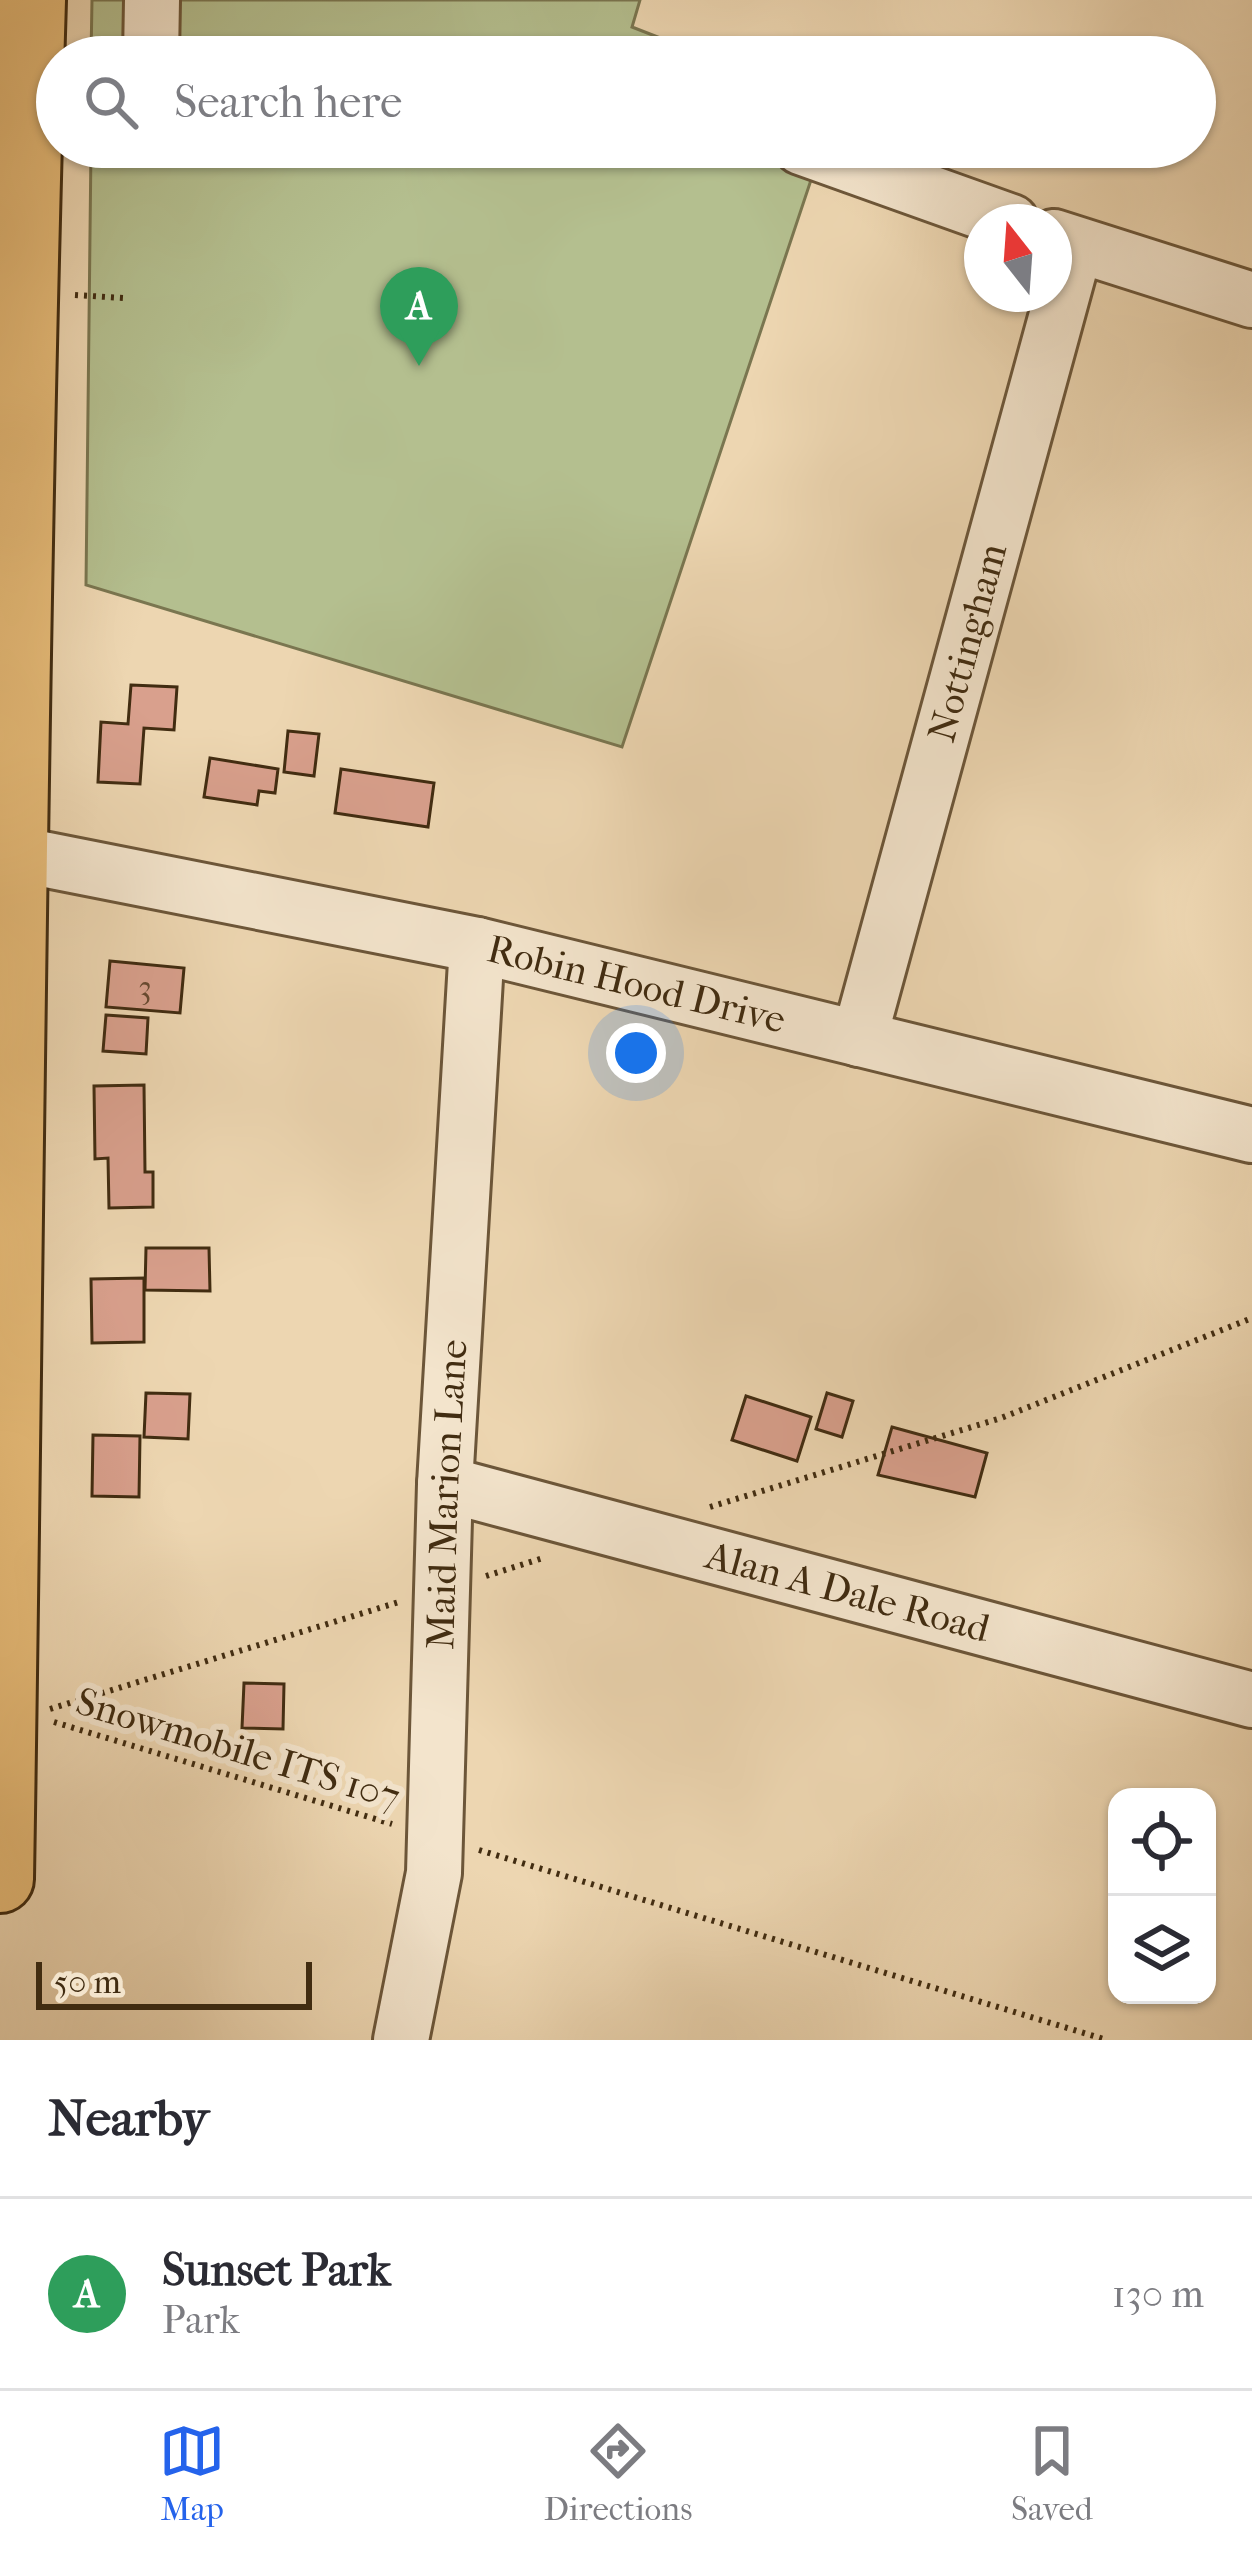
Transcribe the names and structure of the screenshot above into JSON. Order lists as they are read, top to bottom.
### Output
{
  "streets": {
    "street": [
      "Nottingham",
      "Robin Hood Drive",
      "Maid Marion Lane",
      "Alan A Dale Road"
    ],
    "path": ["Snowmobile ITS 107"]
  },
  "crossings": [
    ["Nottingham", "Robin Hood Drive"],
    ["Robin Hood Drive", "Maid Marion Lane"],
    ["Maid Marion Lane", "Alan A Dale Road"]
  ],
  "house_numbers": ["3"],
  "scale_bar": "50 m",
  "north": "top",
  "page": {
    "search": "Search here",
    "pins": "A",
    "scale": "50 m",
    "heading": "Nearby",
    "list": [
      {
        "mark": "A",
        "name": "Sunset Park",
        "note": "Park",
        "value": "130 m"
      }
    ],
    "nav": ["Map", "Directions", "Saved"]
  }
}
